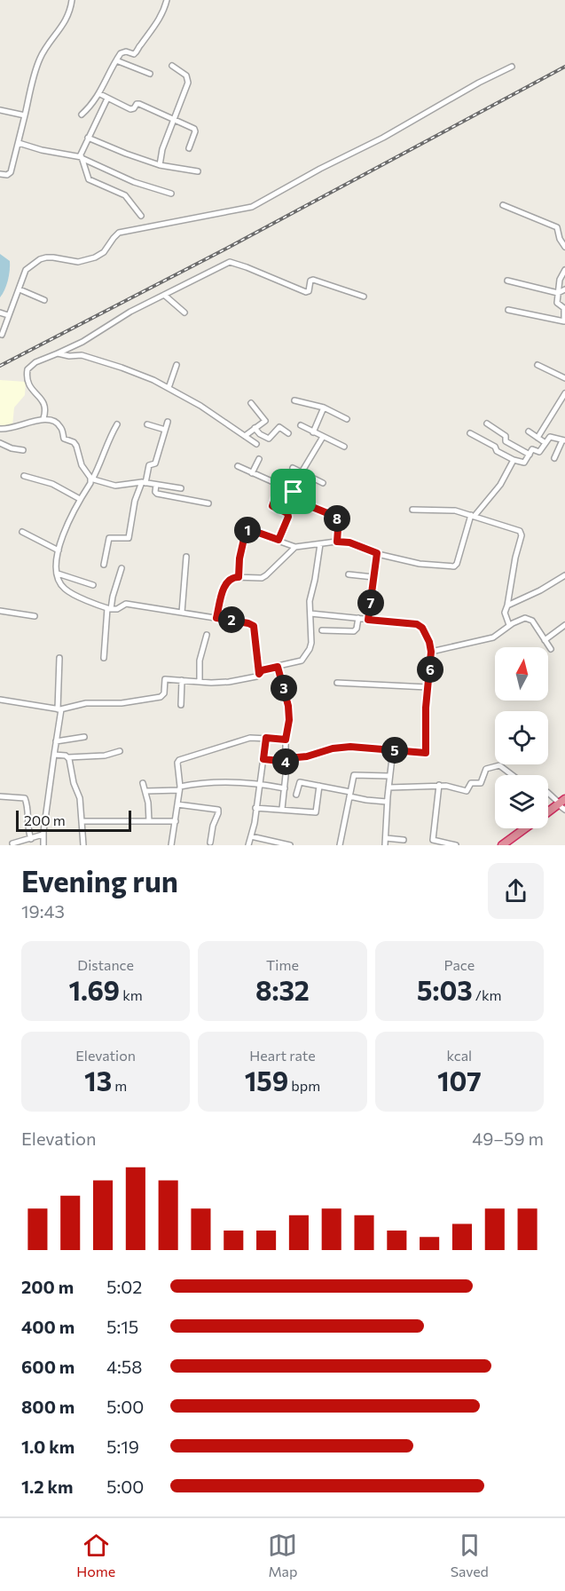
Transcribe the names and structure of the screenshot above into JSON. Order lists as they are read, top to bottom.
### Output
{
  "scale_bar": "200 m",
  "north": "top",
  "page": {
    "pins": [
      "8",
      "1",
      "7",
      "2",
      "6",
      "3",
      "5",
      "4"
    ],
    "scale": "200 m",
    "heading": ["Evening run", "19:43"],
    "stats": [
      ["Distance", "1.69 km"],
      ["Time", "8:32"],
      ["Pace", "5:03 /km"],
      ["Elevation", "13 m"],
      ["Heart rate", "159 bpm"],
      ["kcal", "107"]
    ],
    "chart": ["Elevation", "49–59 m"],
    "list": [
      {
        "name": "200 m",
        "note": "5:02"
      },
      {
        "name": "400 m",
        "note": "5:15"
      },
      {
        "name": "600 m",
        "note": "4:58"
      },
      {
        "name": "800 m",
        "note": "5:00"
      },
      {
        "name": "1.0 km",
        "note": "5:19"
      },
      {
        "name": "1.2 km",
        "note": "5:00"
      }
    ],
    "tabs": ["Home", "Map", "Saved"]
  }
}
